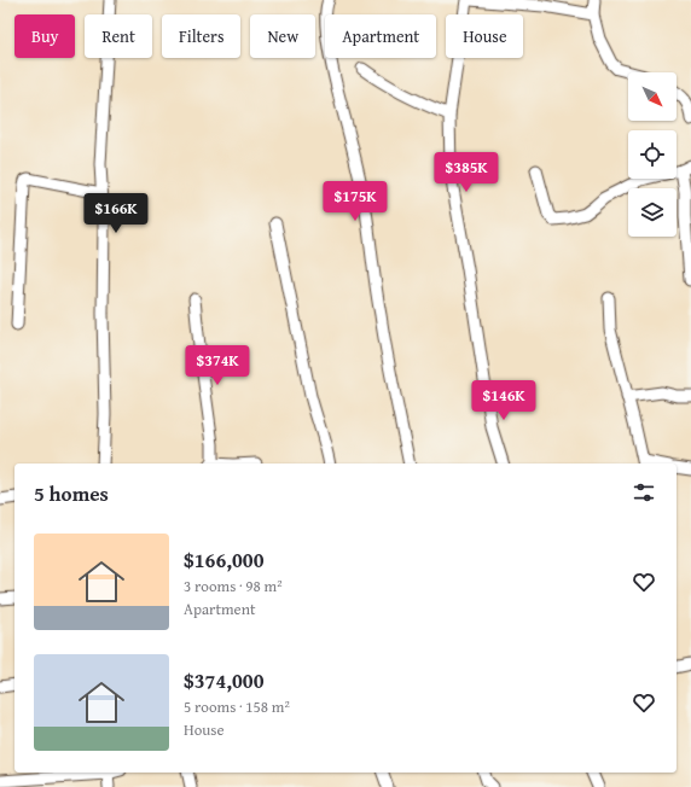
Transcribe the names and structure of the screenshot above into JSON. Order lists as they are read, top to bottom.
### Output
{
  "north": "bottom right",
  "page": {
    "chip": [
      "Buy",
      "Rent",
      "Filters",
      "New",
      "Apartment",
      "House"
    ],
    "price": [
      "$385K",
      "$175K",
      "$166K",
      "$374K",
      "$146K"
    ],
    "heading": "5 homes",
    "list": [
      {
        "name": "$166,000",
        "note": "3 rooms · 98 m² · Apartment"
      },
      {
        "name": "$374,000",
        "note": "5 rooms · 158 m² · House"
      }
    ]
  }
}
